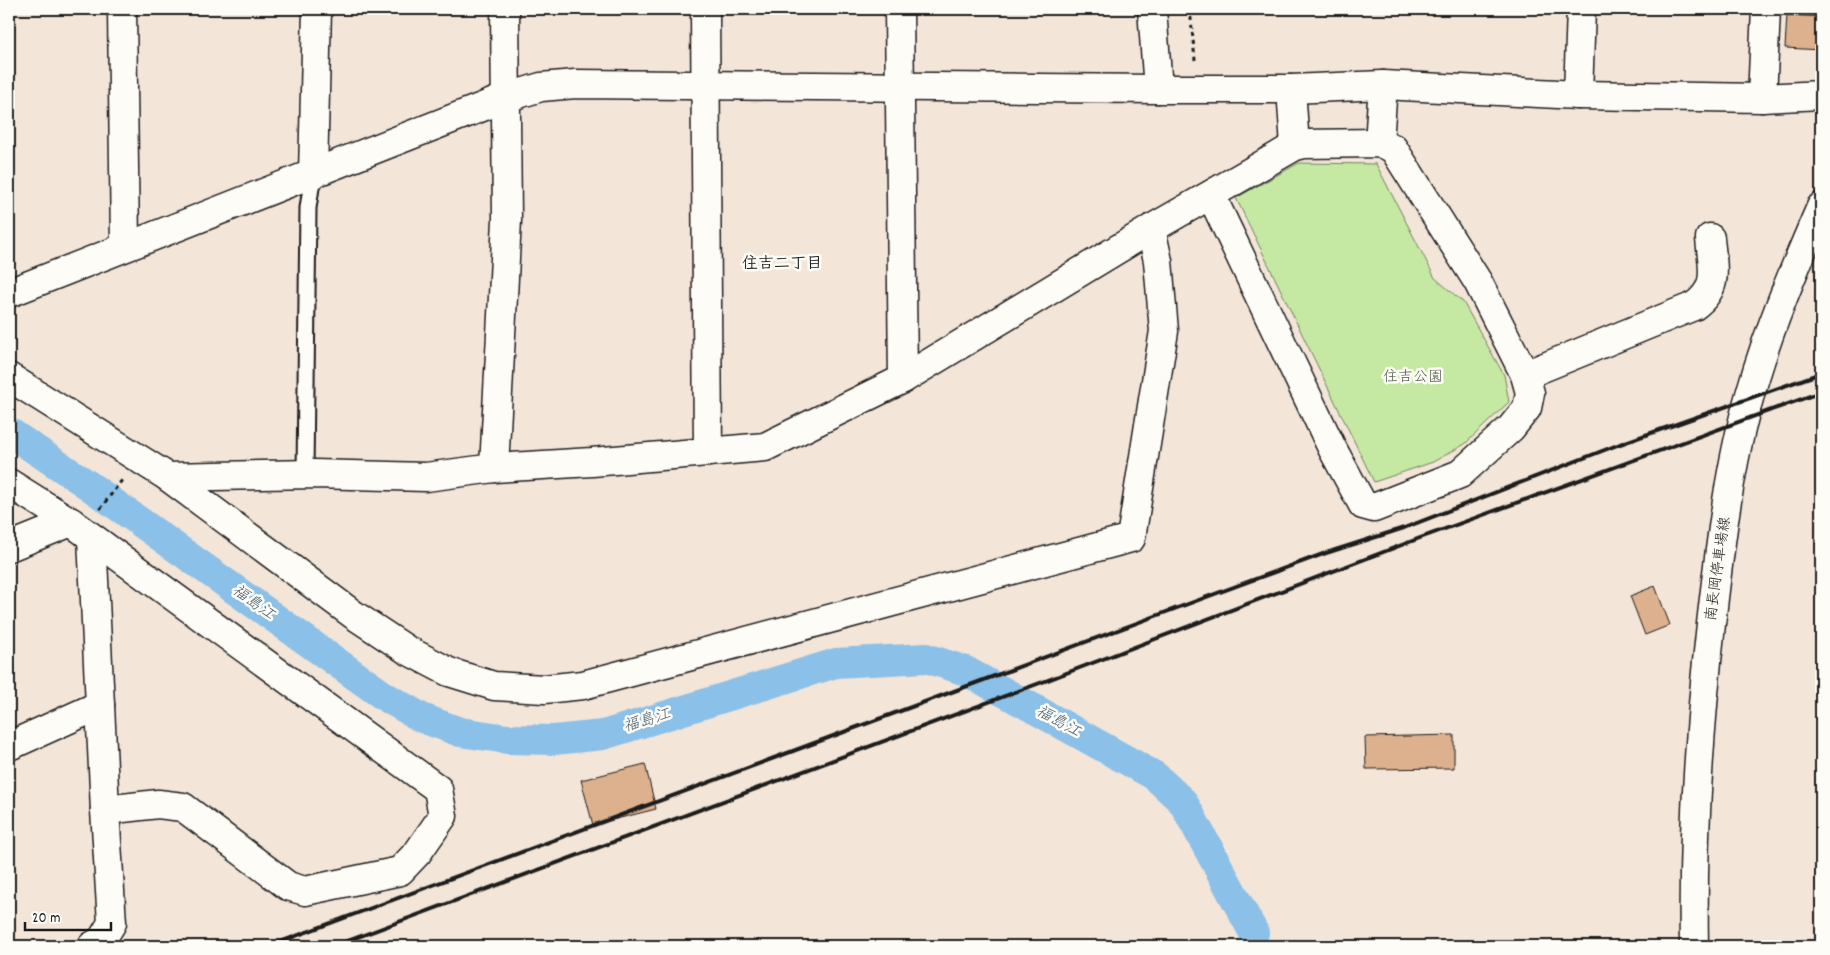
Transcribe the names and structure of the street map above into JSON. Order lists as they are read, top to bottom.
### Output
{
  "streets": {
    "street": ["南長岡停車場線"]
  },
  "districts": ["住吉二丁目"],
  "water": ["福島江"],
  "parks": ["住吉公園"],
  "scale_bar": "20 m"
}
